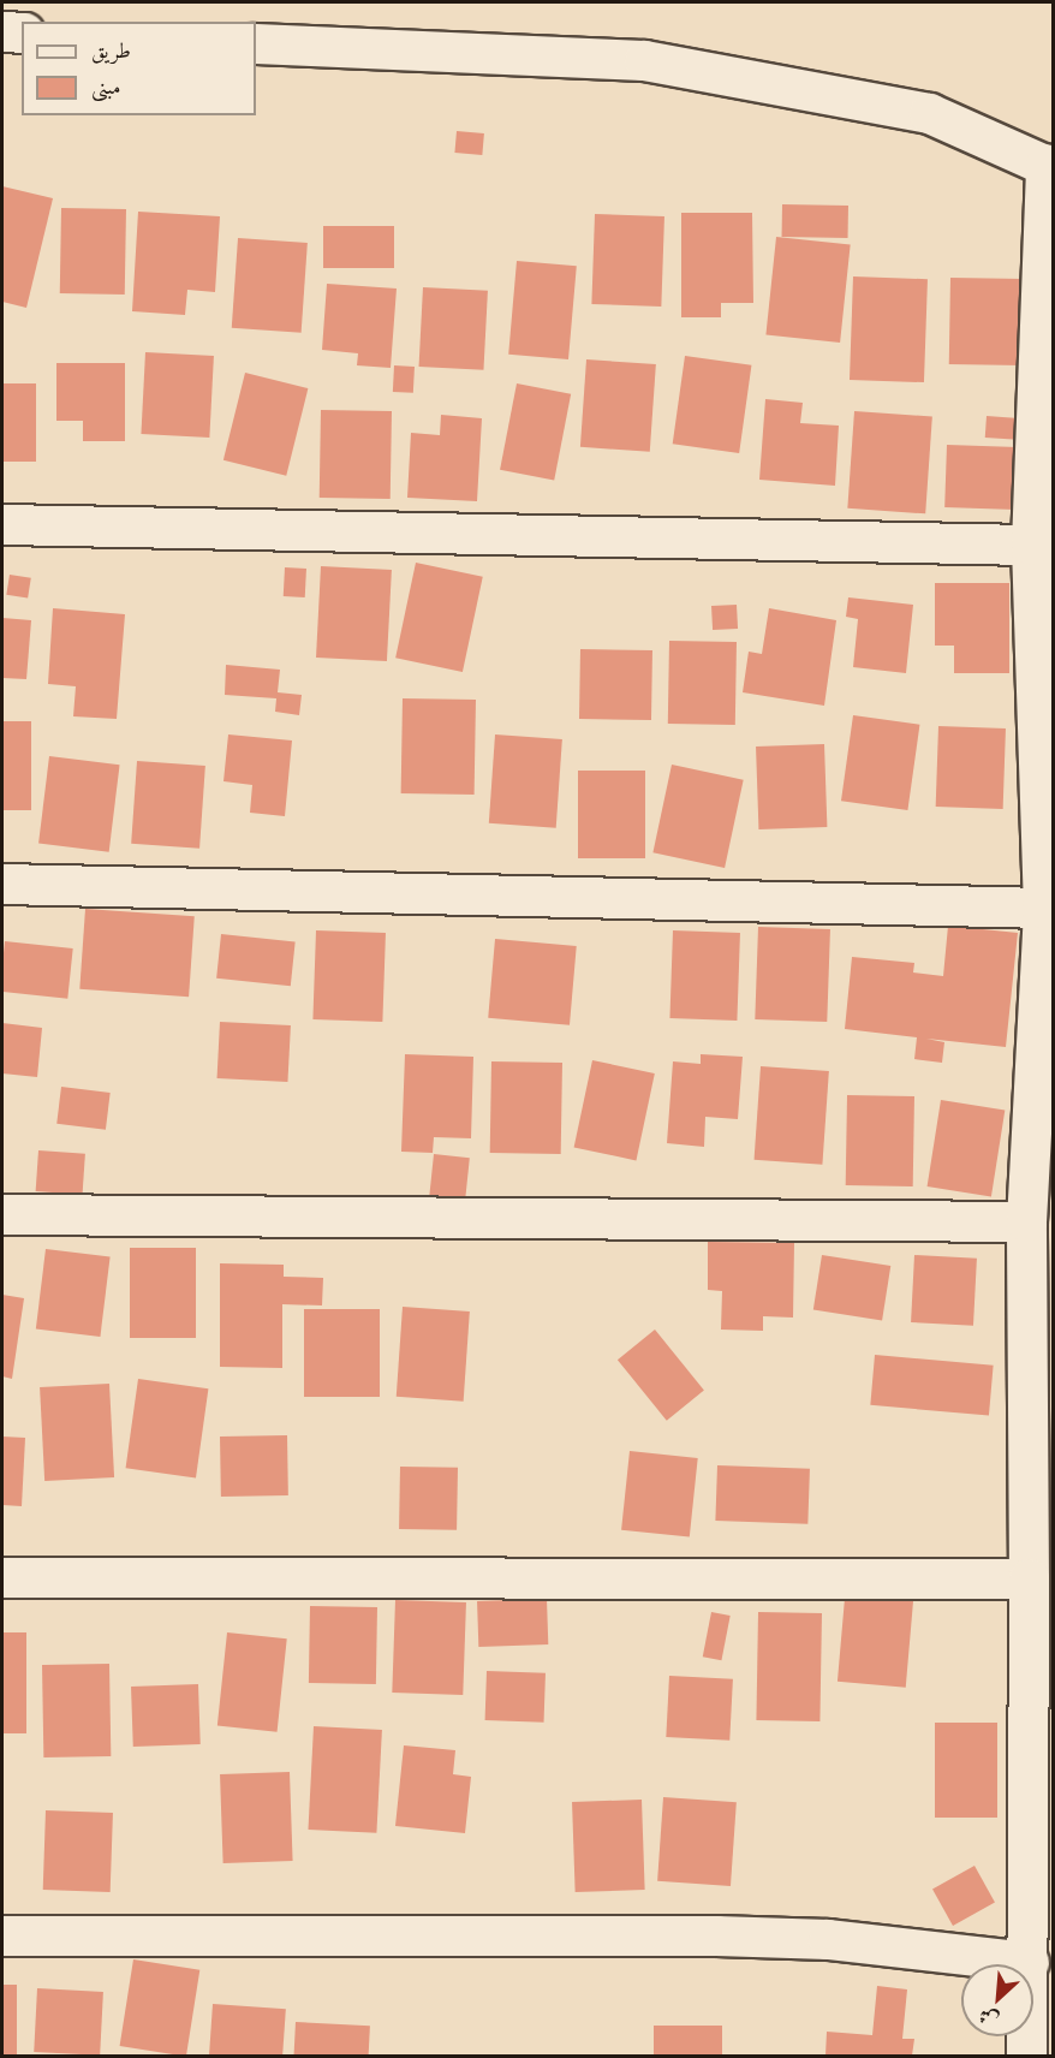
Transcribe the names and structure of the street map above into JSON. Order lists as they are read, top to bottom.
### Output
{
  "legend": ["طريق", "مبنى"],
  "north": "bottom left"
}
